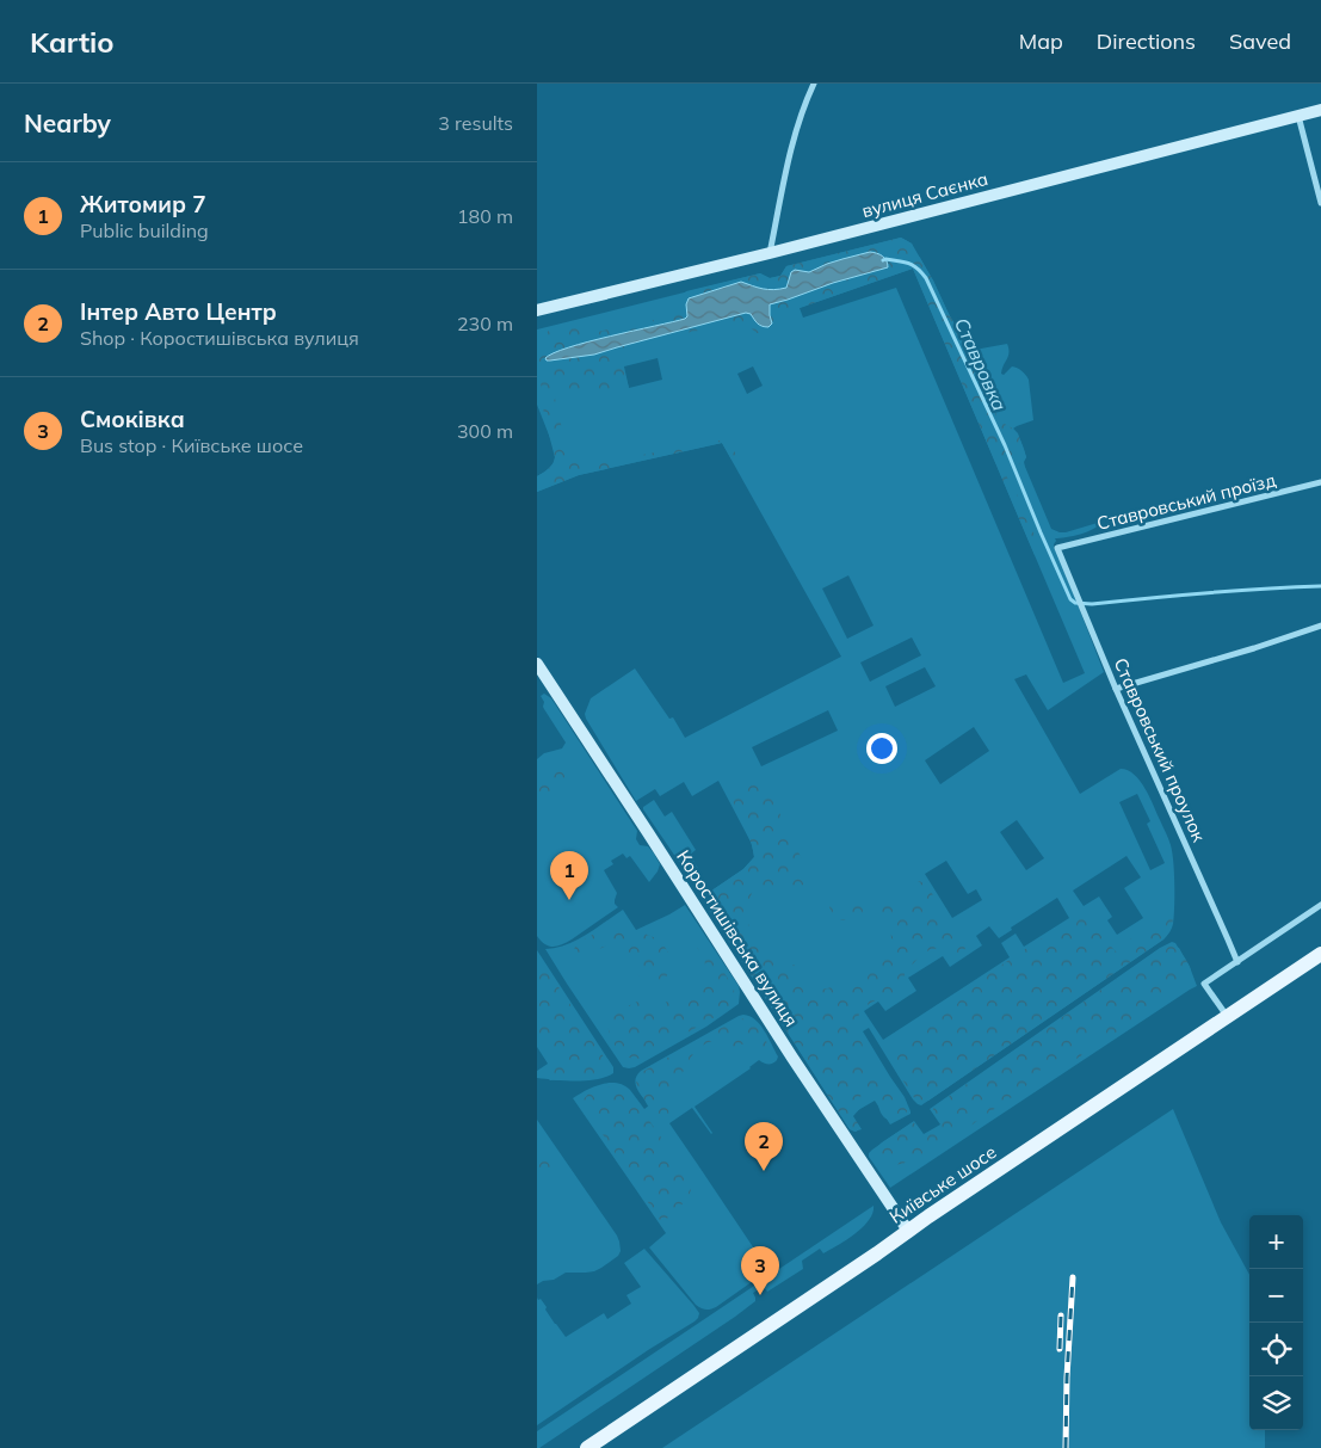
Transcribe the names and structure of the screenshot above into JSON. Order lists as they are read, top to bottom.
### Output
{
  "streets": {
    "main road": ["Київське шосе"],
    "street": [
      "вулиця Саєнка",
      "Ставровський проїзд",
      "Ставровський проулок",
      "Коростишівська вулиця"
    ]
  },
  "crossings": [
    ["Ставровський проїзд", "Ставровський проулок"],
    ["Коростишівська вулиця", "Київське шосе"]
  ],
  "water": ["Ставровка"],
  "page": {
    "header": "Kartio",
    "nav": ["Map", "Directions", "Saved"],
    "heading": ["Nearby", "3 results"],
    "list": [
      {
        "mark": "1",
        "name": "Житомир 7",
        "note": "Public building",
        "value": "180 m"
      },
      {
        "mark": "2",
        "name": "Інтер Авто Центр",
        "note": "Shop · Коростишівська вулиця",
        "value": "230 m"
      },
      {
        "mark": "3",
        "name": "Смоківка",
        "note": "Bus stop · Київське шосе",
        "value": "300 m"
      }
    ],
    "pins": ["1", "2", "3"],
    "map_buttons": ["+", "−"]
  }
}
